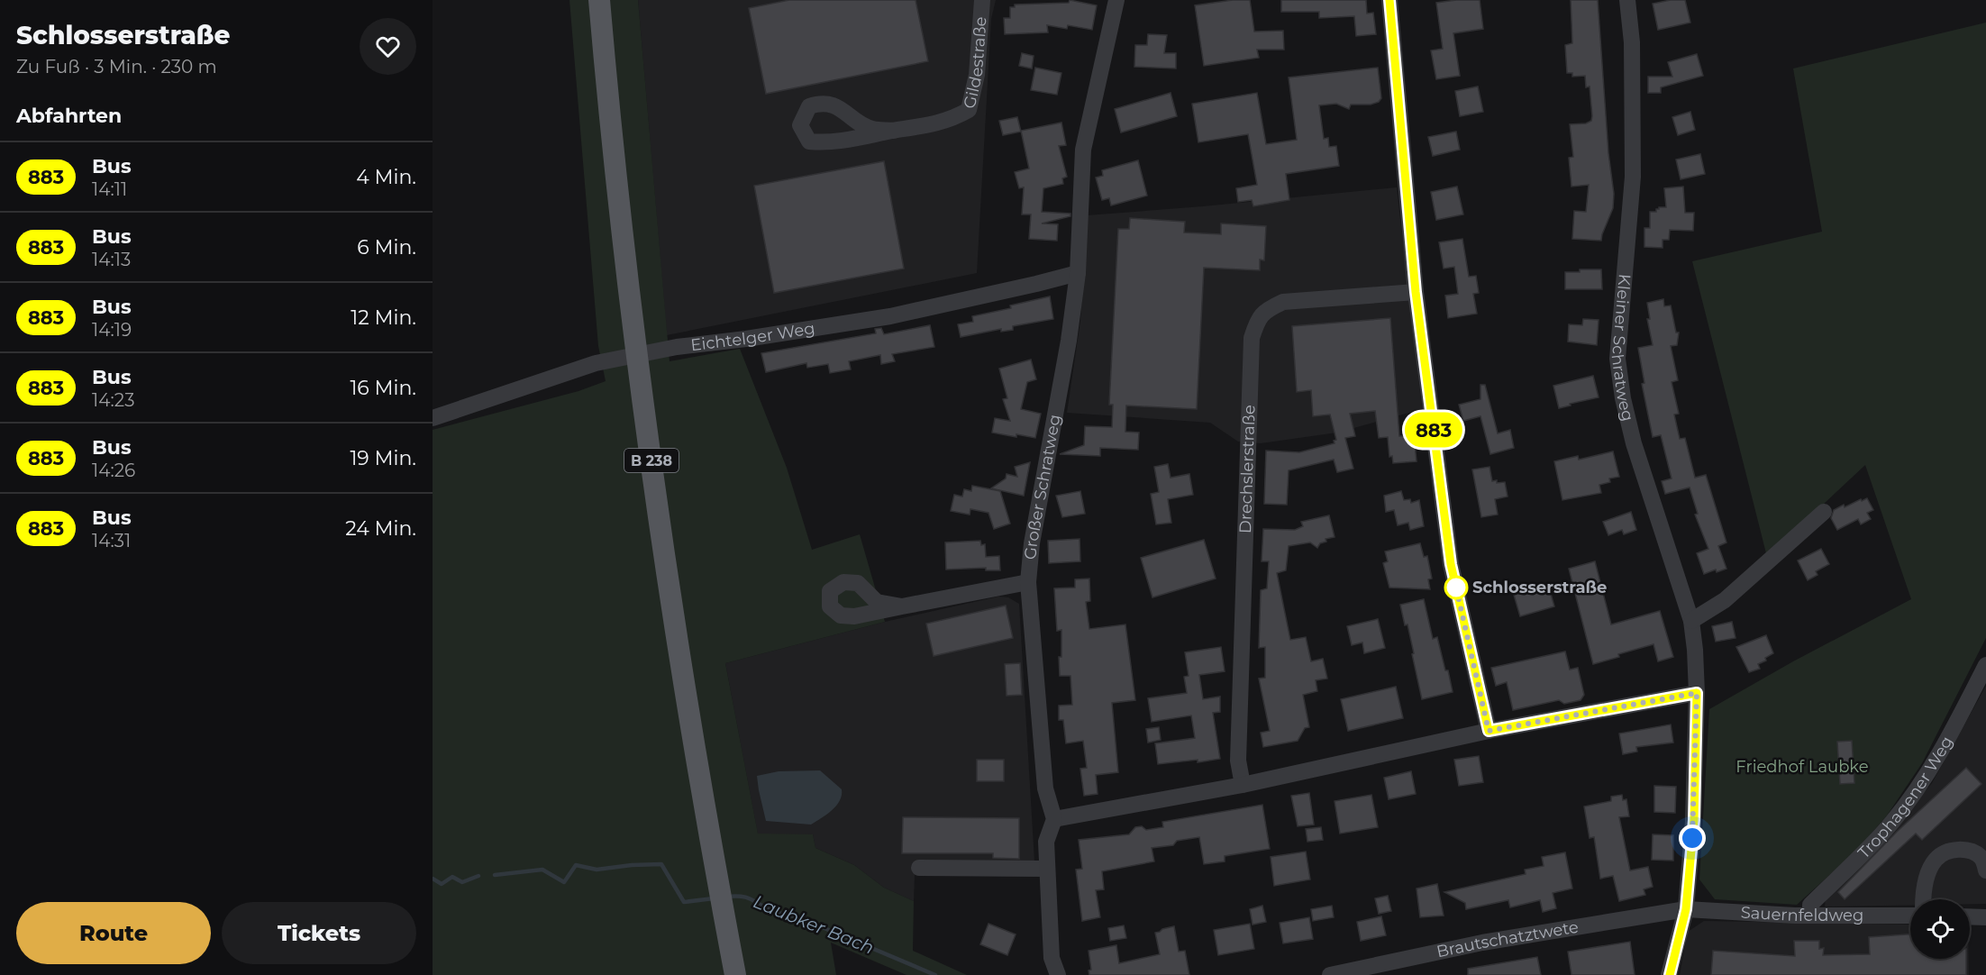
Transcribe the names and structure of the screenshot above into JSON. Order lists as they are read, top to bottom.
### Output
{
  "streets": {
    "main road": ["B 238"],
    "street": [
      "Gildestraße",
      "Eichtelger Weg",
      "Kleiner Schratweg",
      "Drechslerstraße",
      "Großer Schratweg",
      "Trophagener Weg",
      "Sauernfeldweg",
      "Brautschatztwete"
    ]
  },
  "crossings": [
    ["Eichtelger Weg", "Großer Schratweg"],
    ["Kleiner Schratweg", "Sauernfeldweg"],
    ["Kleiner Schratweg", "Brautschatztwete"],
    ["Trophagener Weg", "Sauernfeldweg"],
    ["Sauernfeldweg", "Brautschatztwete"]
  ],
  "water": ["Laubker Bach"],
  "parks": ["Friedhof Laubke"],
  "places": ["Schlosserstraße"],
  "lines": ["bus line 883"],
  "page": {
    "heading": [
      ["Schlosserstraße", "Zu Fuß · 3 Min. · 230 m"],
      "Abfahrten"
    ],
    "on_map": "883",
    "list": [
      {
        "mark": "883",
        "name": "Bus",
        "note": "14:11",
        "value": "4 Min."
      },
      {
        "mark": "883",
        "name": "Bus",
        "note": "14:13",
        "value": "6 Min."
      },
      {
        "mark": "883",
        "name": "Bus",
        "note": "14:19",
        "value": "12 Min."
      },
      {
        "mark": "883",
        "name": "Bus",
        "note": "14:23",
        "value": "16 Min."
      },
      {
        "mark": "883",
        "name": "Bus",
        "note": "14:26",
        "value": "19 Min."
      },
      {
        "mark": "883",
        "name": "Bus",
        "note": "14:31",
        "value": "24 Min."
      }
    ],
    "buttons": ["Route", "Tickets"]
  }
}
